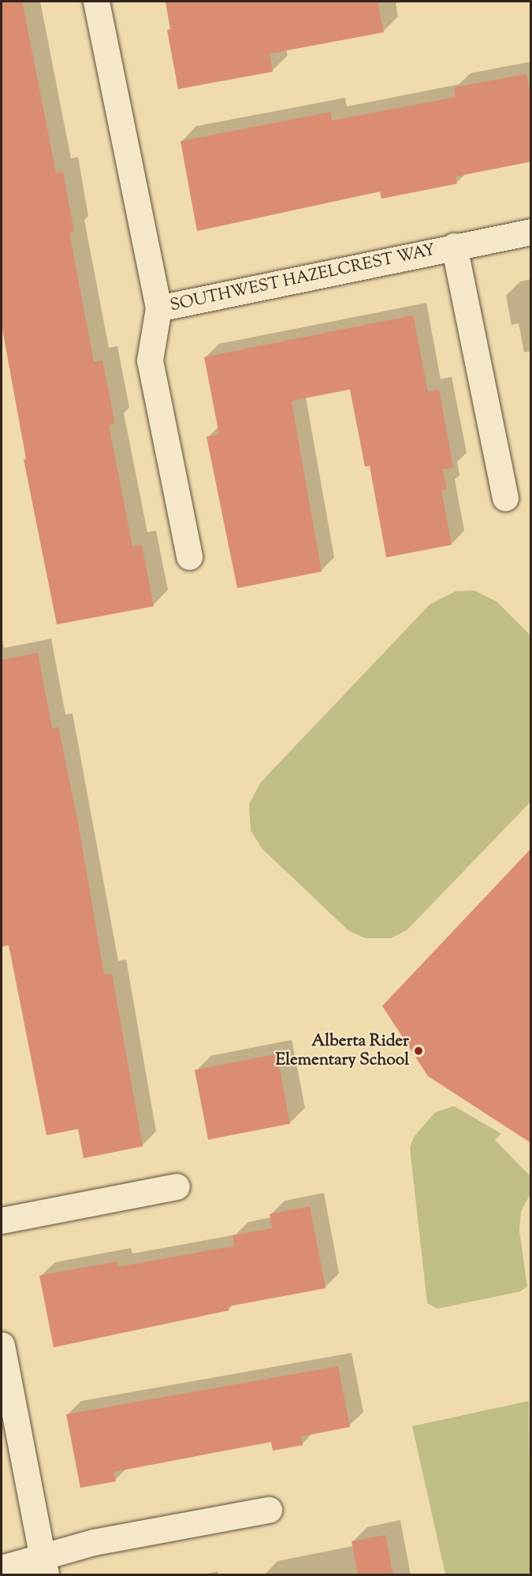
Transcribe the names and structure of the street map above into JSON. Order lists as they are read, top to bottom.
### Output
{
  "streets": {
    "street": ["SOUTHWEST HAZELCREST WAY"]
  },
  "places": ["Alberta Rider Elementary School"]
}
